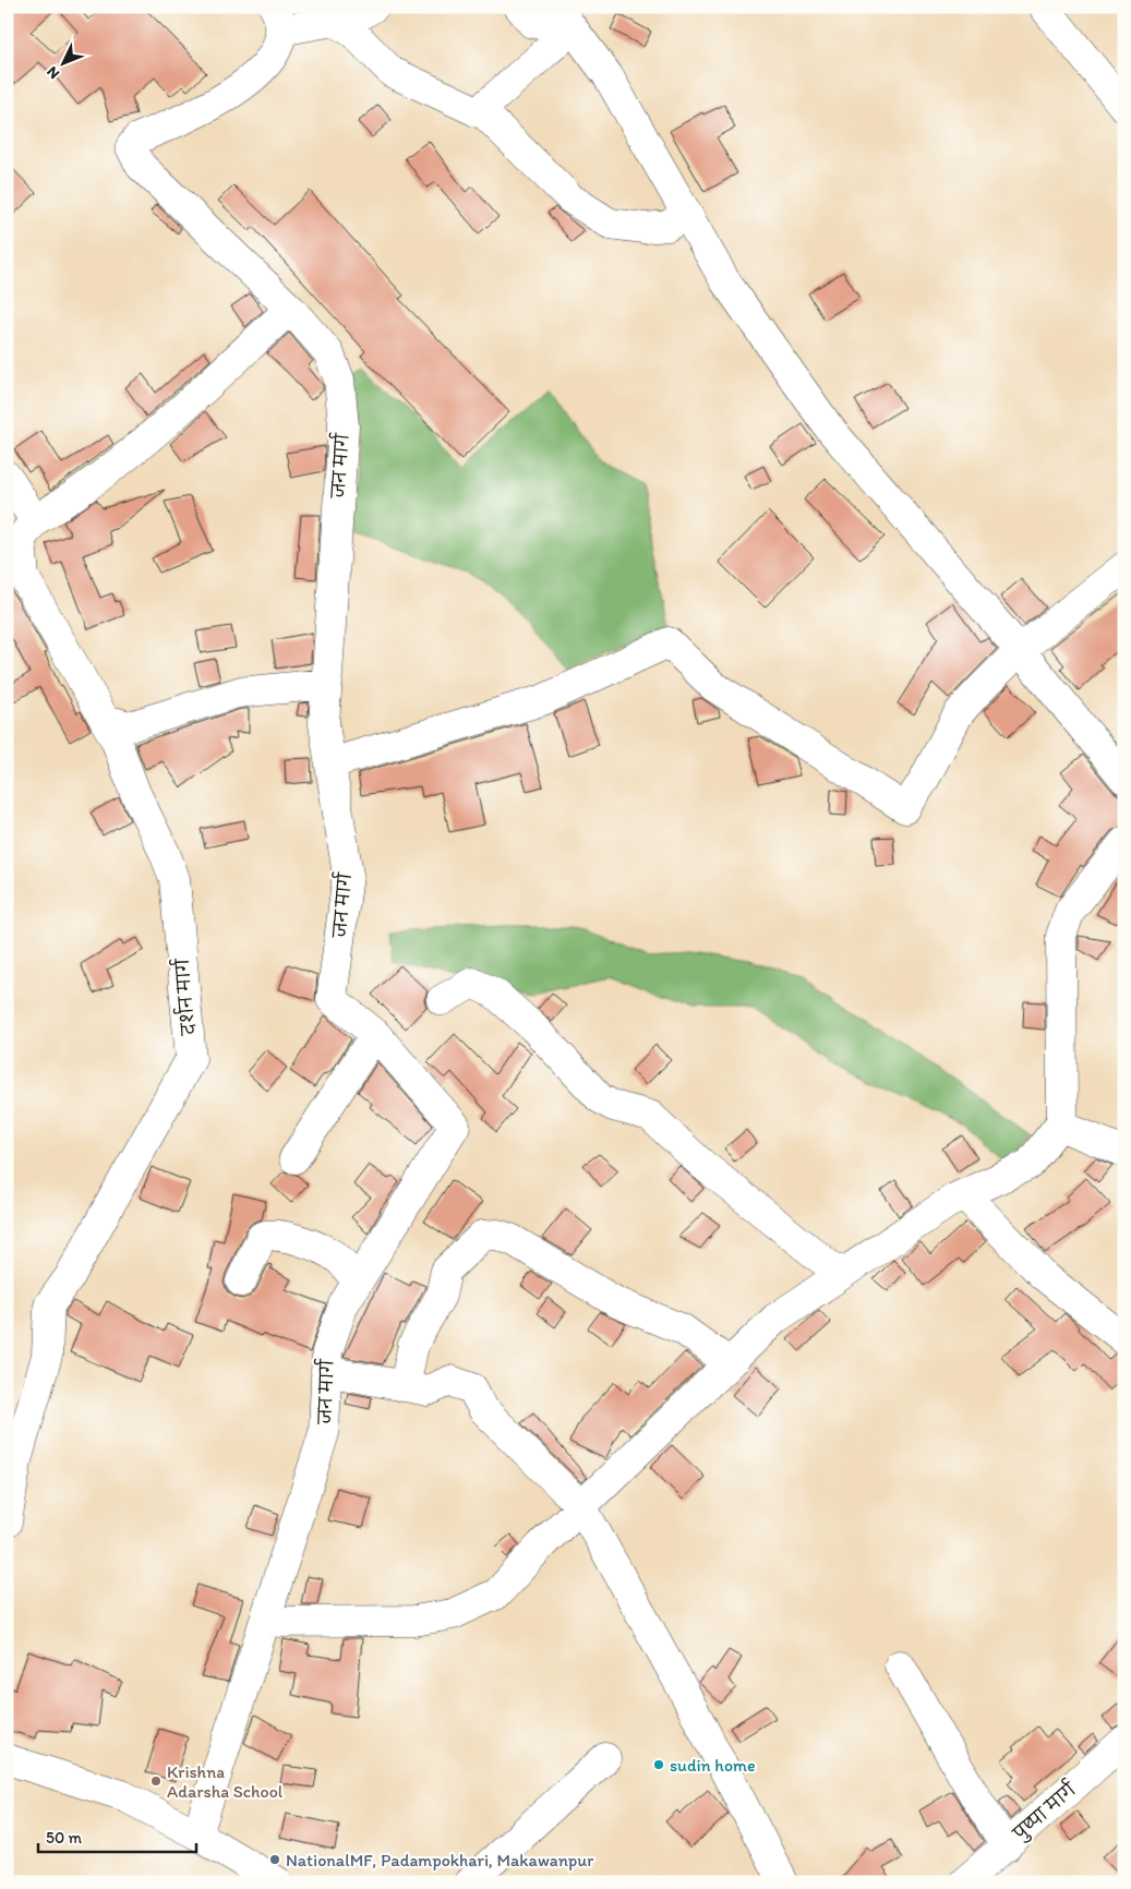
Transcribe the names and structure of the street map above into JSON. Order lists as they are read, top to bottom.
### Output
{
  "streets": {
    "street": ["जन मार्ग", "दर्शन मार्ग", "पुष्पा मार्ग"]
  },
  "places": ["sudin home", "Krishna Adarsha School", "NationalMF, Padampokhari, Makawanpur"],
  "scale_bar": "50 m",
  "north": "bottom left"
}
